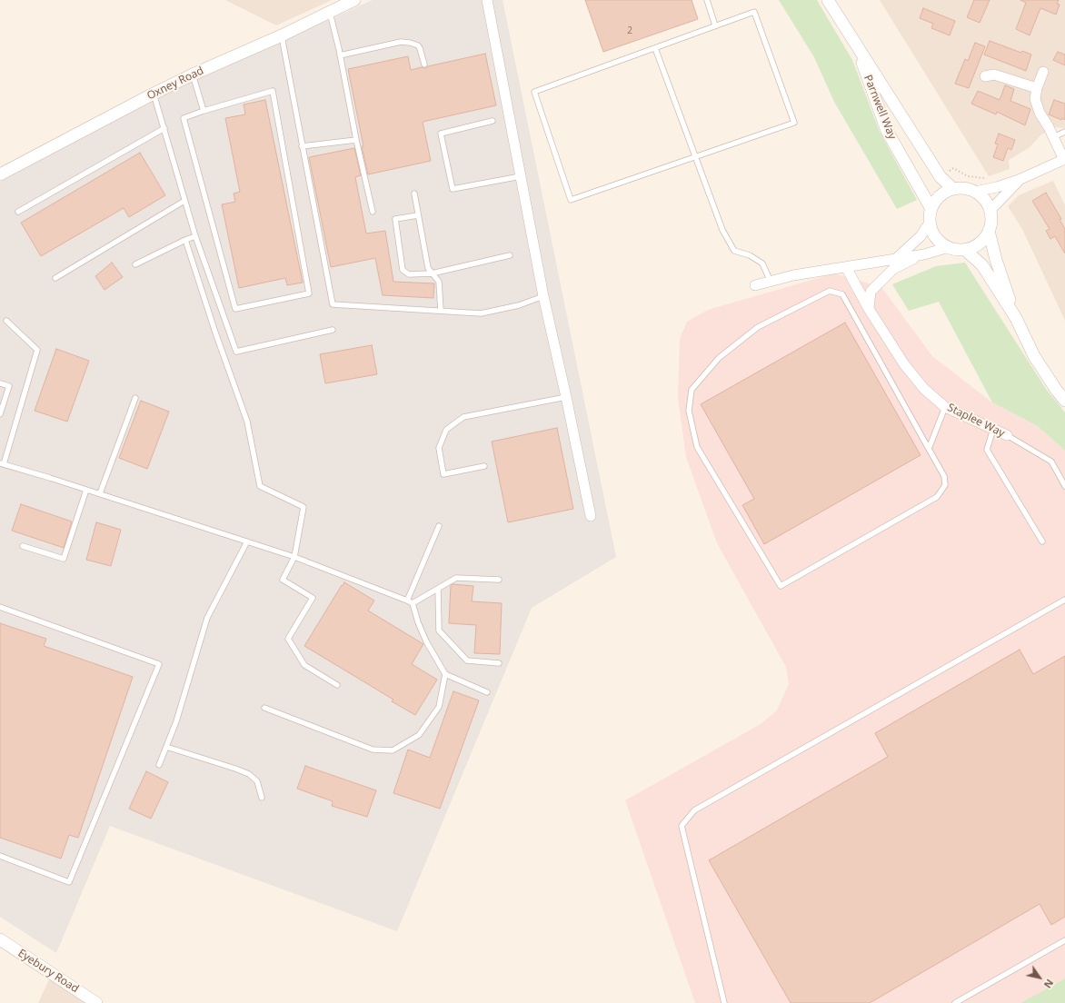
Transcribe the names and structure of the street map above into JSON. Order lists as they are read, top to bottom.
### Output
{
  "streets": {
    "street": [
      "Oxney Road",
      "Parnwell Way",
      "Staplee Way",
      "Eyebury Road"
    ]
  },
  "house_numbers": ["2"],
  "north": "bottom right"
}
